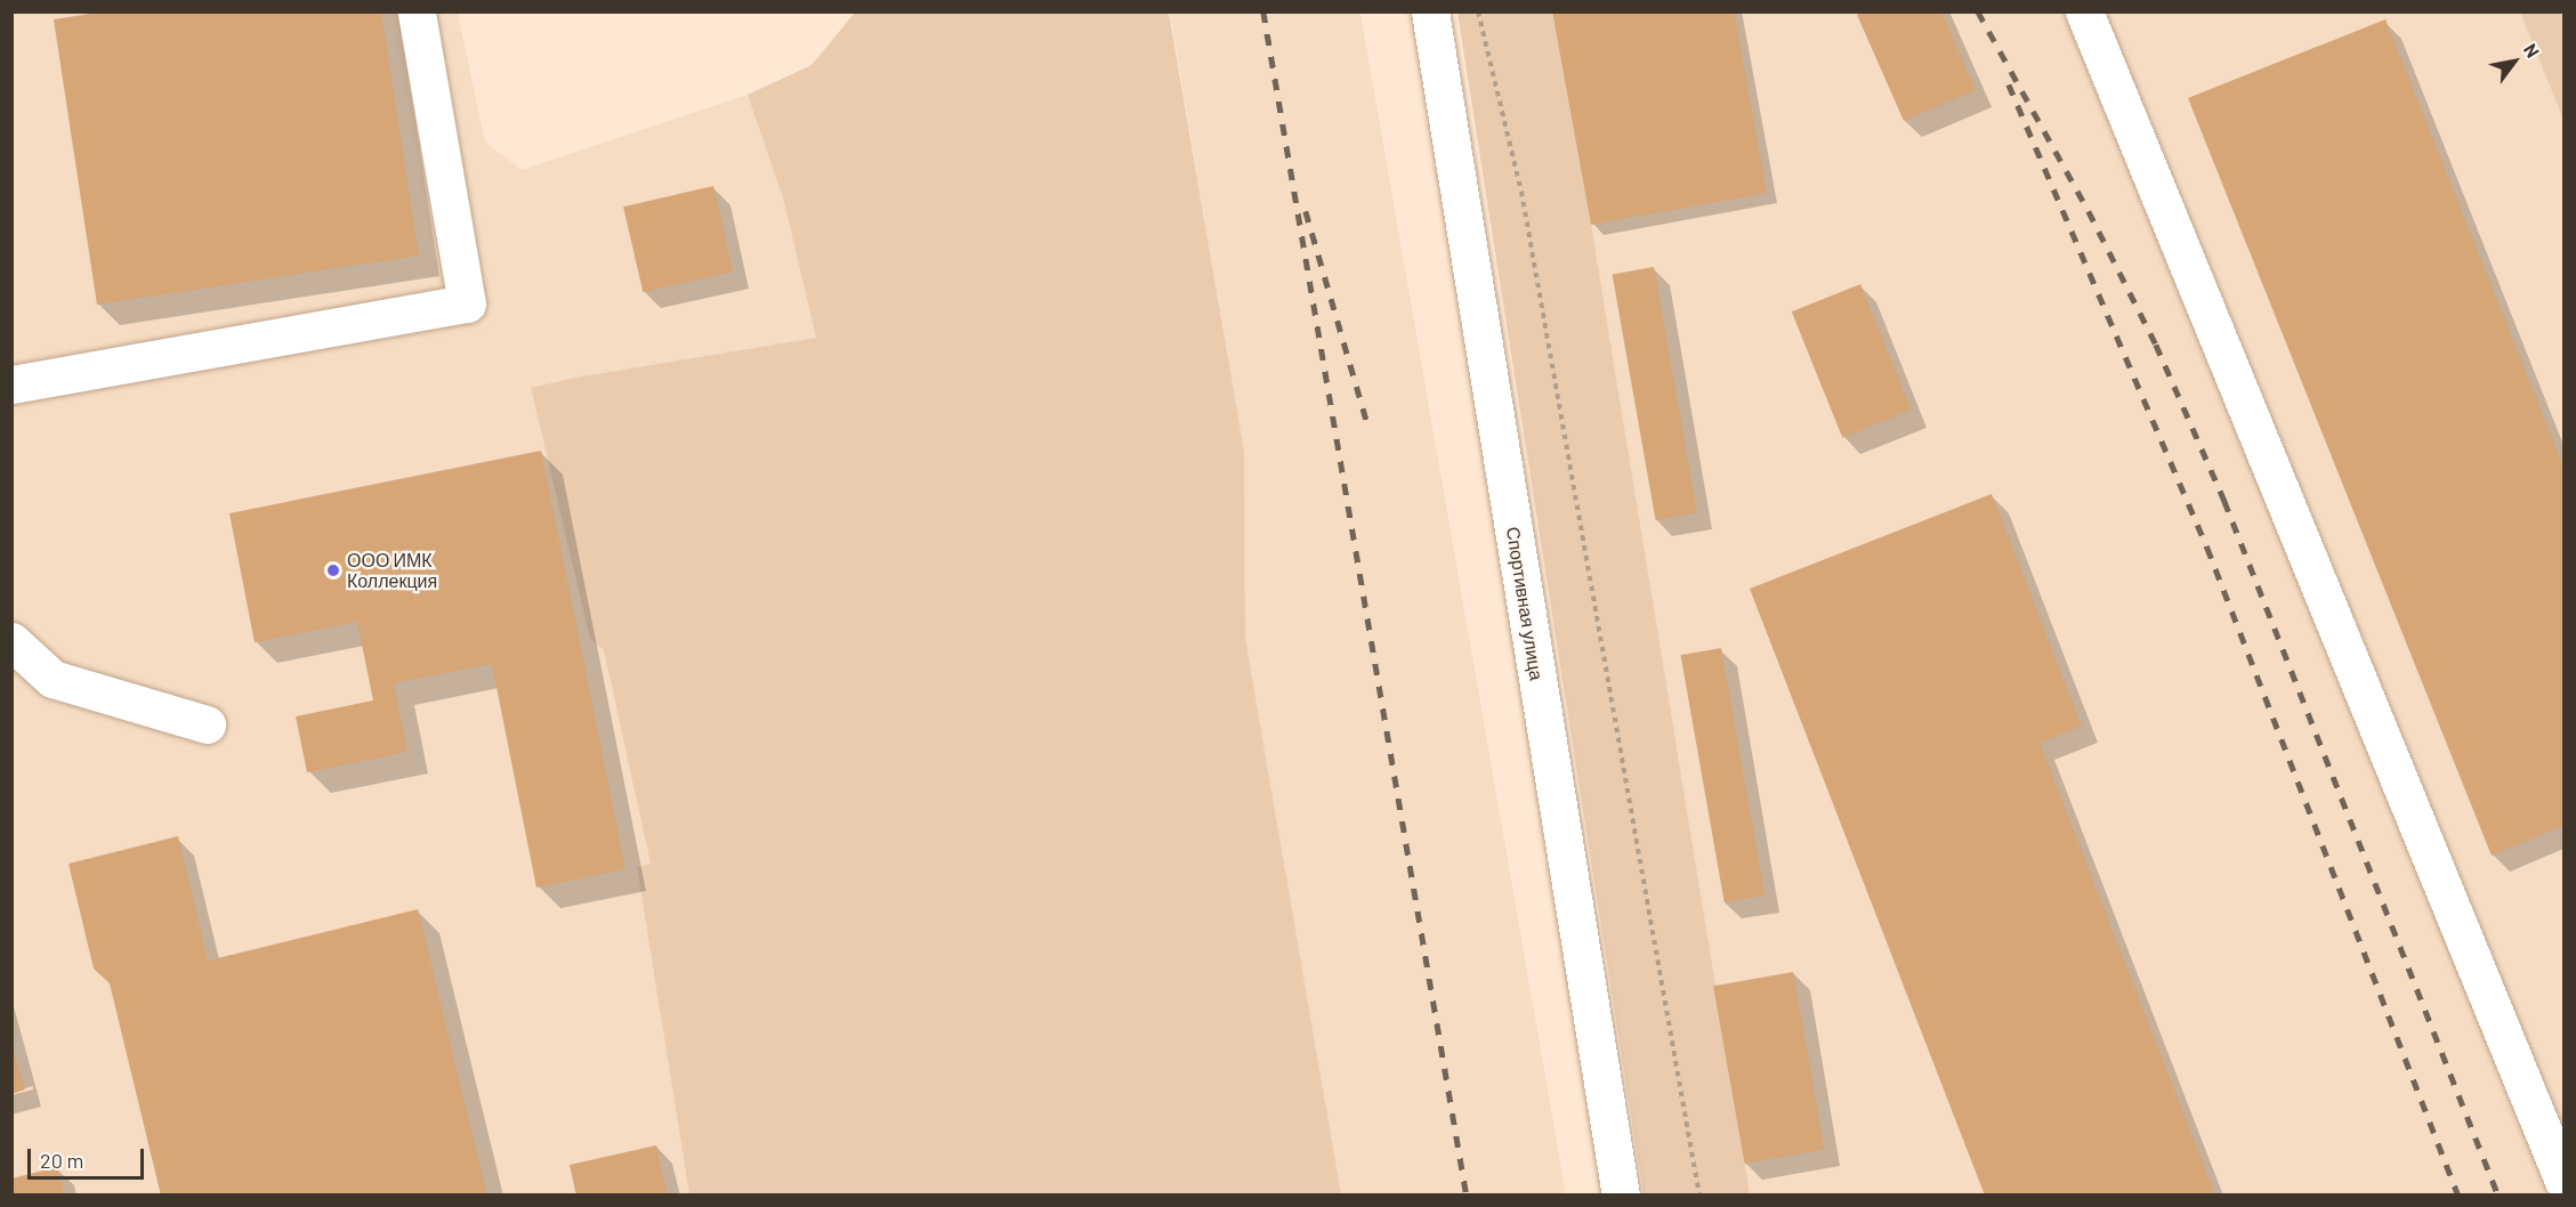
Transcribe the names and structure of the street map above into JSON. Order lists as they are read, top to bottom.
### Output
{
  "streets": {
    "street": ["Спортивная улица"]
  },
  "places": ["ООО ИМК Коллекция"],
  "scale_bar": "20 m",
  "north": "top right"
}
